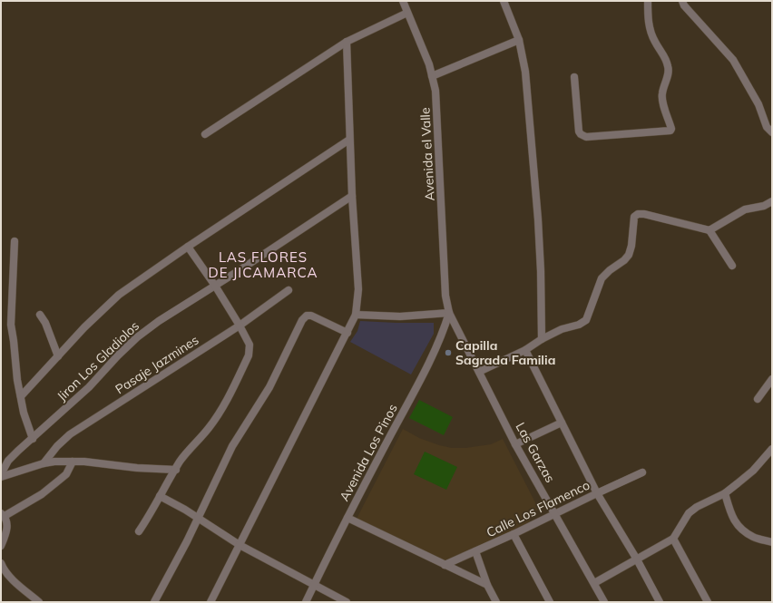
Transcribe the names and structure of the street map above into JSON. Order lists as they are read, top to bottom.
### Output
{
  "streets": {
    "street": [
      "Avenida el Valle",
      "Jiron Los Gladiolos",
      "Pasaje Jazmines",
      "Avenida Los Pinos",
      "Las Garzas",
      "Calle Los Flamenco"
    ]
  },
  "crossings": [
    ["Avenida el Valle", "Avenida Los Pinos"],
    ["Avenida el Valle", "Las Garzas"],
    ["Avenida Los Pinos", "Las Garzas"],
    ["Las Garzas", "Calle Los Flamenco"]
  ],
  "districts": ["LAS FLORES DE JICAMARCA"],
  "places": ["Capilla Sagrada Familia"]
}
